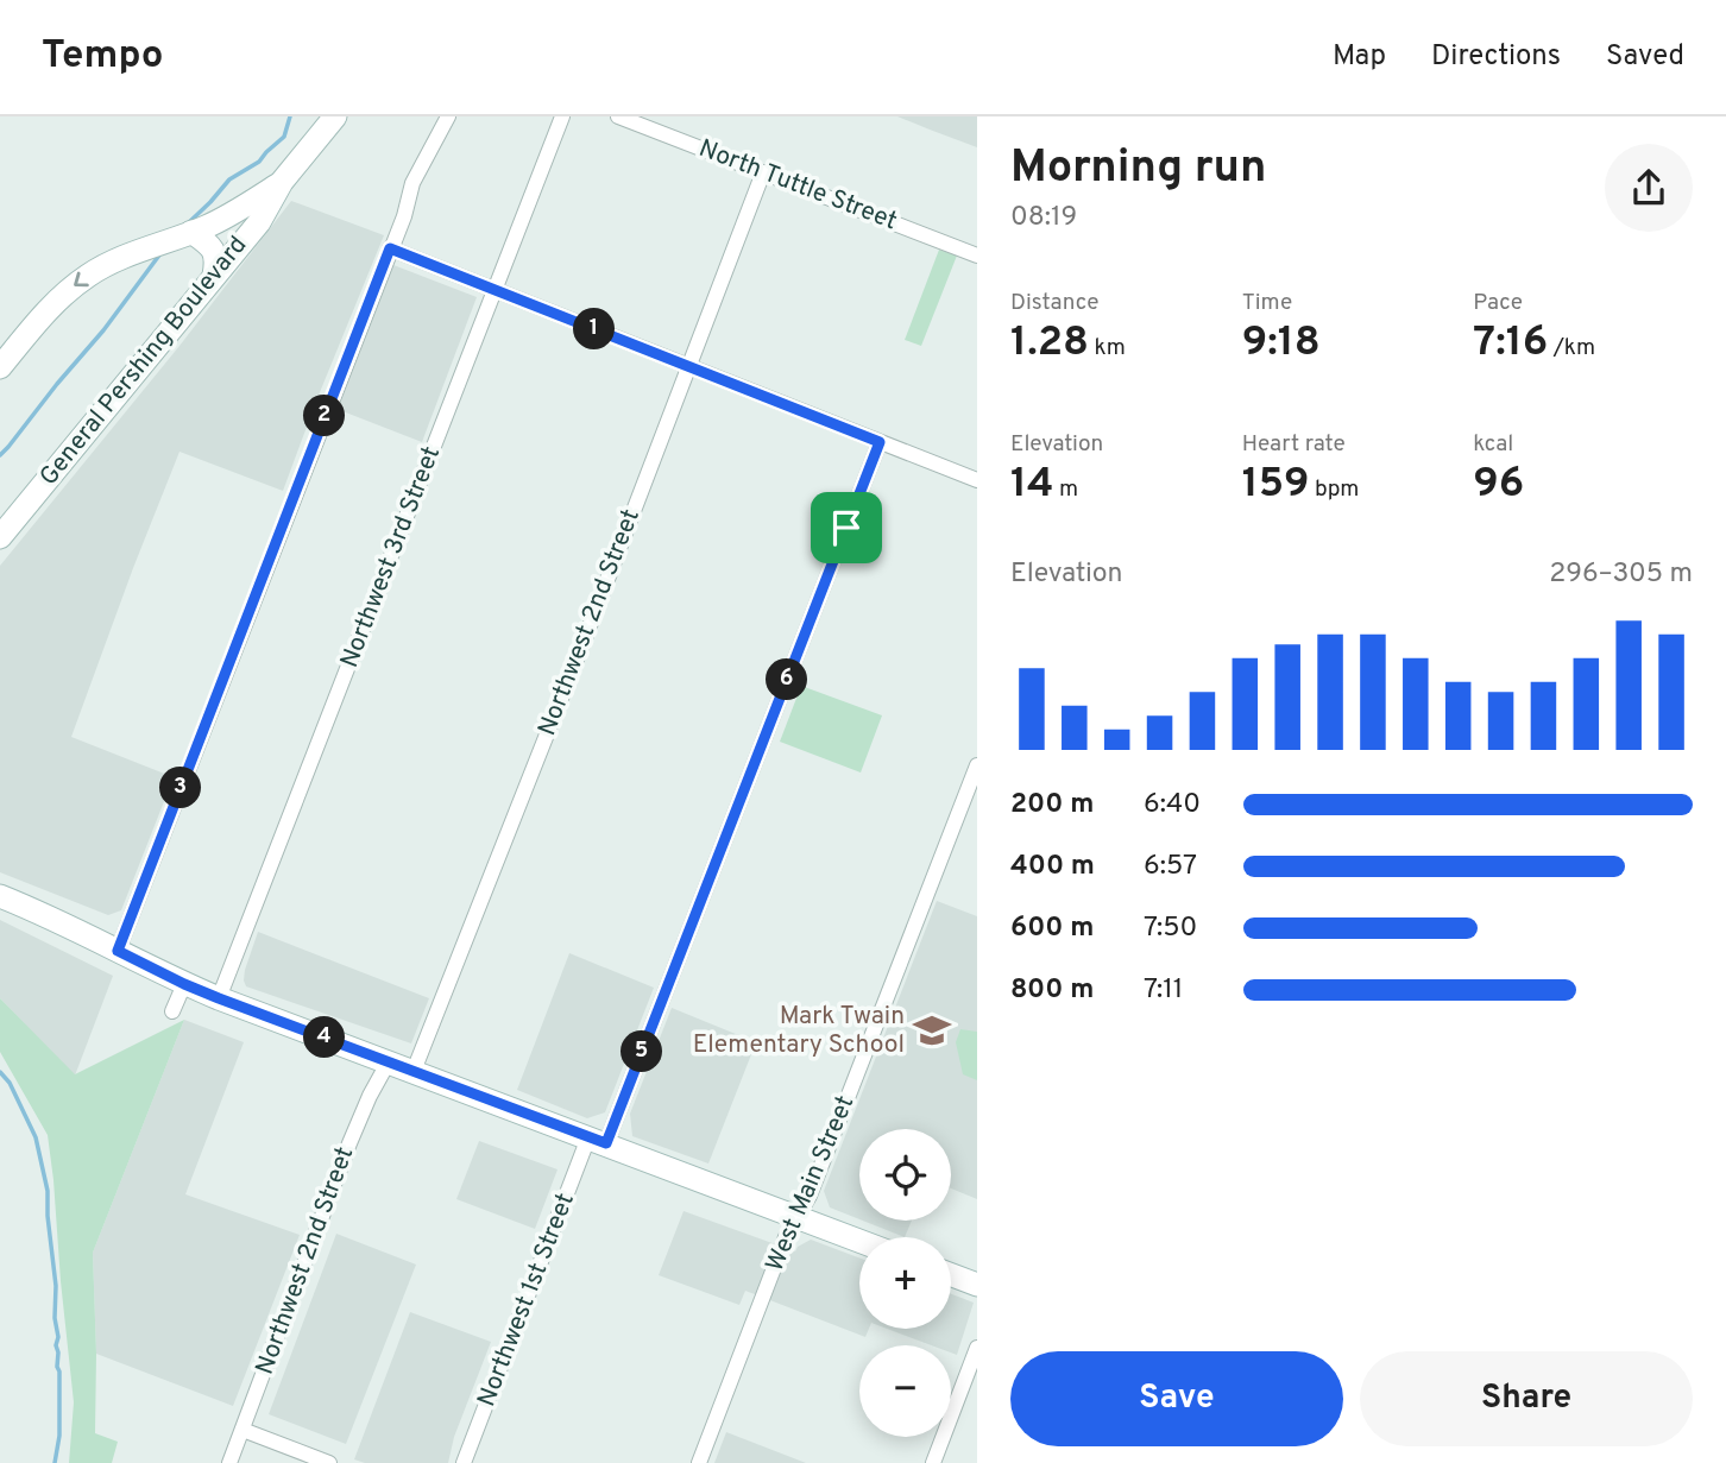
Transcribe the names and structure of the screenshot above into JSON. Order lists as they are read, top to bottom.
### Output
{
  "streets": {
    "main road": ["General Pershing Boulevard"],
    "street": [
      "North Tuttle Street",
      "Northwest 3rd Street",
      "Northwest 2nd Street",
      "West Main Street",
      "Northwest 1st Street"
    ]
  },
  "crossings": [
    ["North Tuttle Street", "Northwest 2nd Street"]
  ],
  "places": {
    "school or university": ["Mark Twain Elementary School"]
  },
  "page": {
    "header": "Tempo",
    "nav": ["Map", "Directions", "Saved"],
    "heading": ["Morning run", "08:19"],
    "stats": [
      ["Distance", "1.28 km"],
      ["Time", "9:18"],
      ["Pace", "7:16 /km"],
      ["Elevation", "14 m"],
      ["Heart rate", "159 bpm"],
      ["kcal", "96"]
    ],
    "pins": [
      "1",
      "2",
      "6",
      "3",
      "4",
      "5"
    ],
    "chart": ["Elevation", "296–305 m"],
    "list": [
      {
        "name": "200 m",
        "note": "6:40"
      },
      {
        "name": "400 m",
        "note": "6:57"
      },
      {
        "name": "600 m",
        "note": "7:50"
      },
      {
        "name": "800 m",
        "note": "7:11"
      }
    ],
    "map_buttons": ["+", "−"],
    "buttons": ["Save", "Share"]
  }
}
